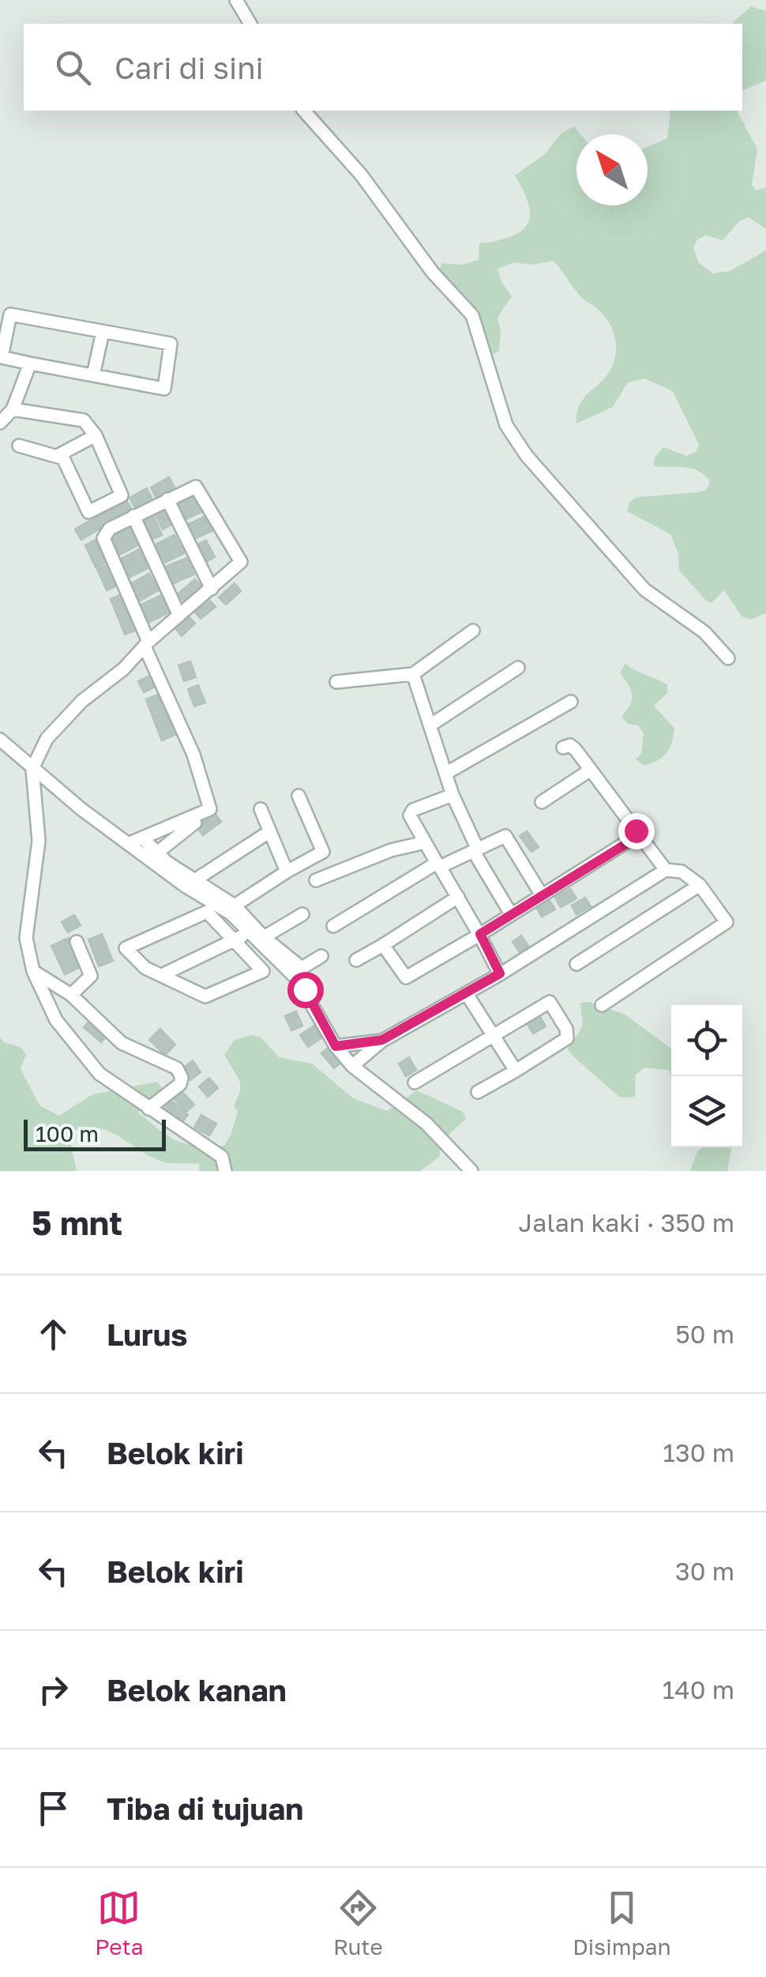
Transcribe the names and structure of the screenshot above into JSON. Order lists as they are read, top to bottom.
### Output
{
  "scale_bar": "100 m",
  "north": "top left",
  "page": {
    "search": "Cari di sini",
    "scale": "100 m",
    "heading": ["5 mnt", "Jalan kaki · 350 m"],
    "list": [
      ["Lurus", "50 m"],
      ["Belok kiri", "130 m"],
      ["Belok kiri", "30 m"],
      ["Belok kanan", "140 m"],
      "Tiba di tujuan"
    ],
    "nav": ["Peta", "Rute", "Disimpan"]
  }
}
